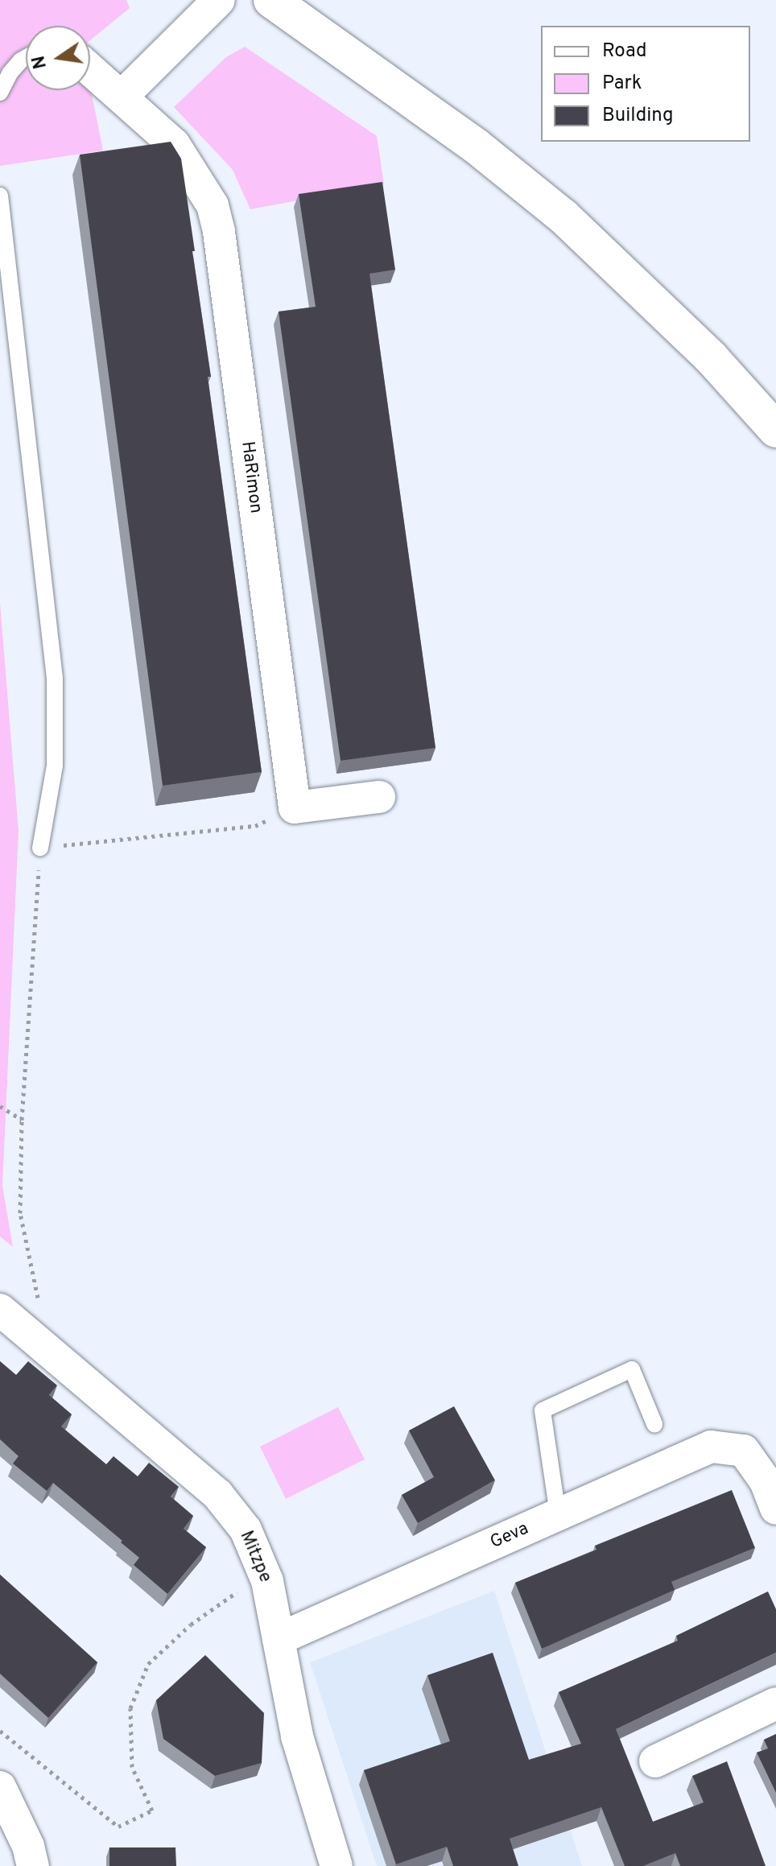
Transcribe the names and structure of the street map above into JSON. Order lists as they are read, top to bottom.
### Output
{
  "streets": {
    "street": ["HaRimon", "Geva", "Mitzpe"]
  },
  "crossings": [
    ["Geva", "Mitzpe"]
  ],
  "legend": ["Road", "Park", "Building"],
  "north": "left"
}
